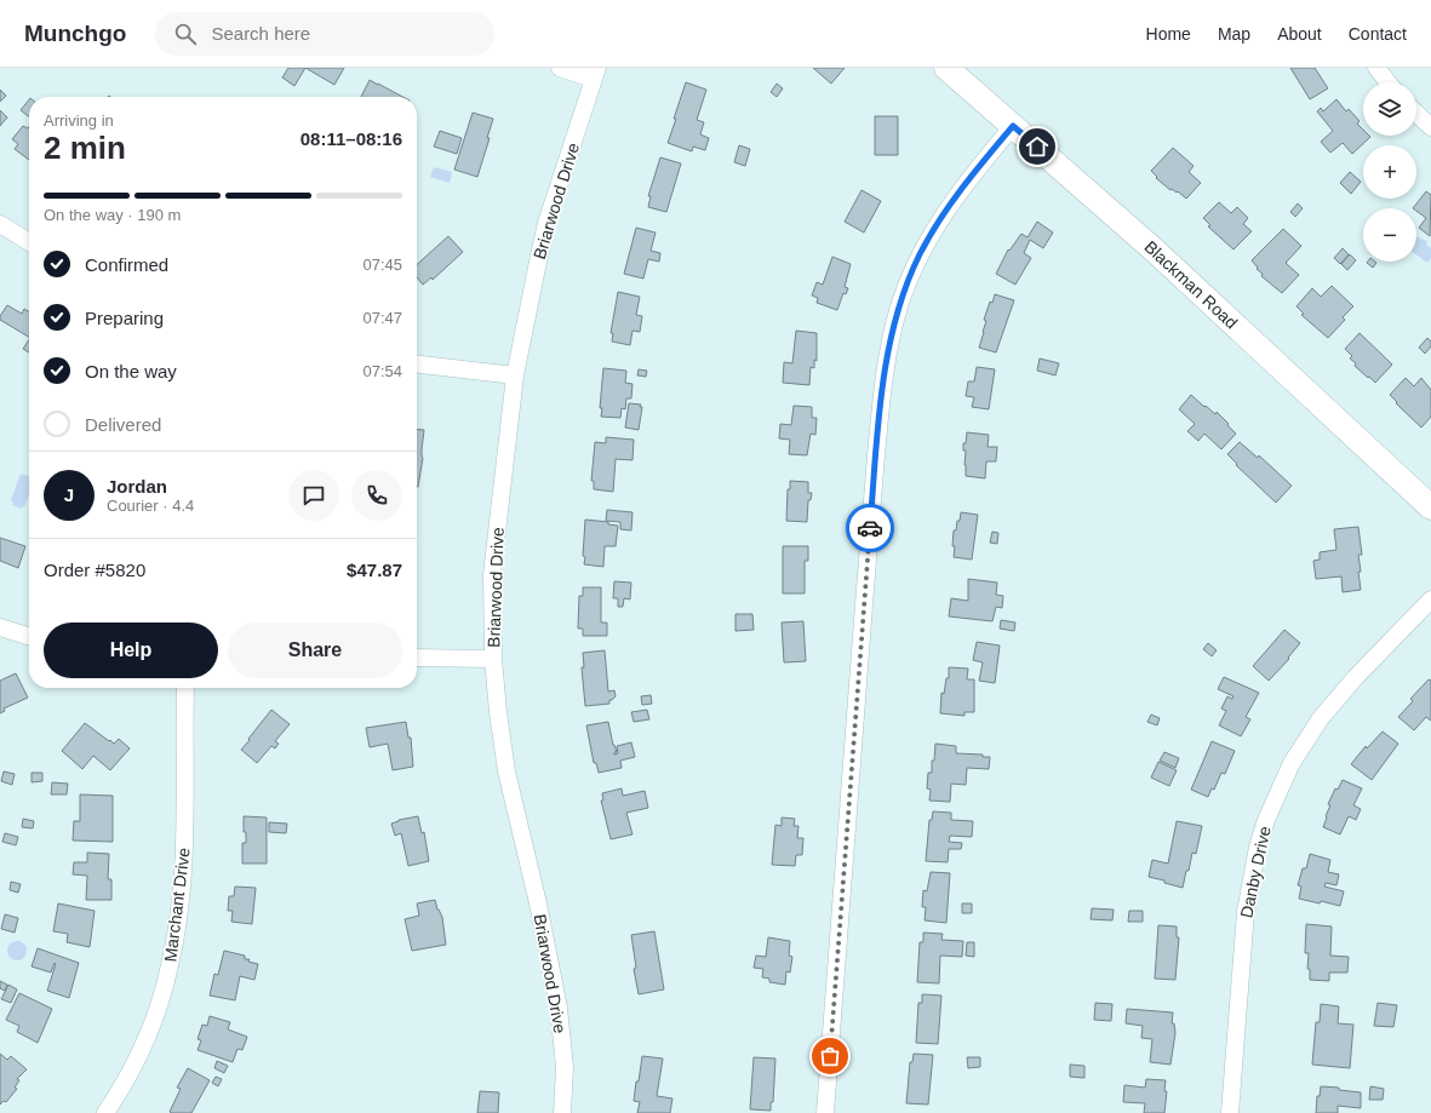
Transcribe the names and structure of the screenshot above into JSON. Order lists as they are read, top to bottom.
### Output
{
  "streets": {
    "street": [
      "Briarwood Drive",
      "Blackman Road",
      "Danby Drive",
      "Marchant Drive"
    ]
  },
  "page": {
    "header": "Munchgo",
    "search": "Search here",
    "nav": [
      "Home",
      "Map",
      "About",
      "Contact"
    ],
    "map_buttons": ["+", "−"],
    "heading": ["2 min", "Arriving in", "08:11–08:16"],
    "panel": [
      "Jordan",
      "Courier · 4.4",
      "Order #5820",
      "$47.87"
    ],
    "bar": "On the way · 190 m",
    "list": [
      ["Confirmed", "07:45"],
      ["Preparing", "07:47"],
      ["On the way", "07:54"],
      "Delivered"
    ],
    "round": "J",
    "buttons": ["Help", "Share"]
  }
}
